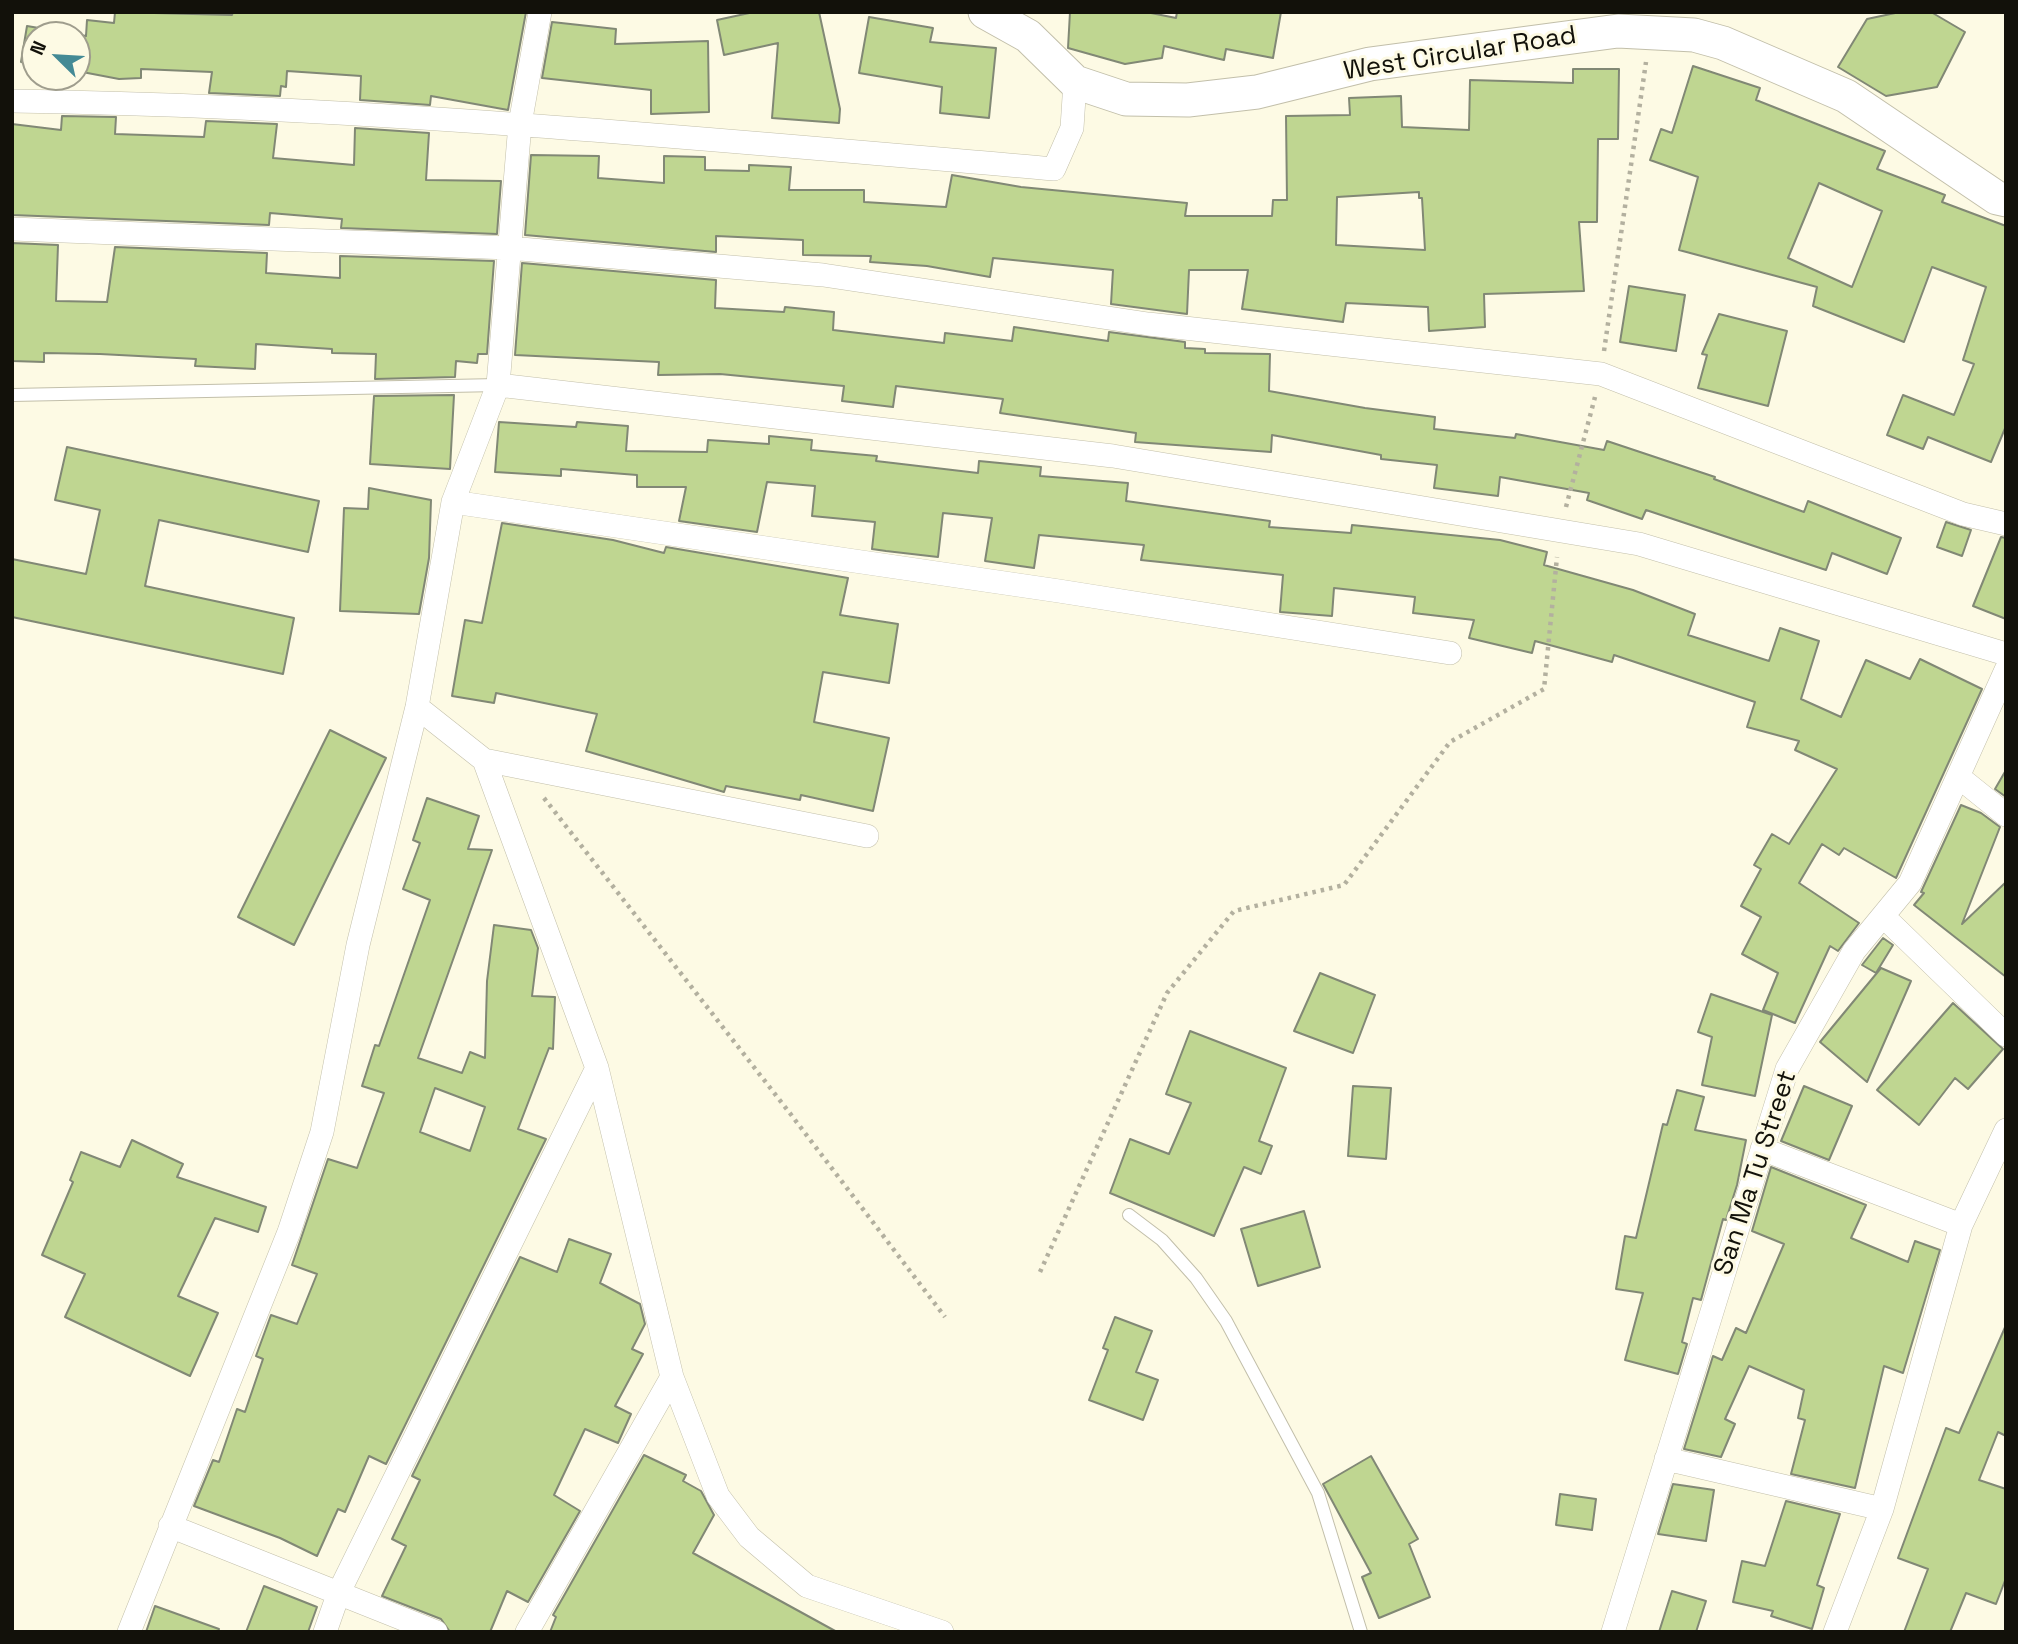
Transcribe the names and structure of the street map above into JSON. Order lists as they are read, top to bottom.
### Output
{
  "streets": {
    "street": ["West Circular Road", "San Ma Tu Street"]
  },
  "north": "top left"
}
